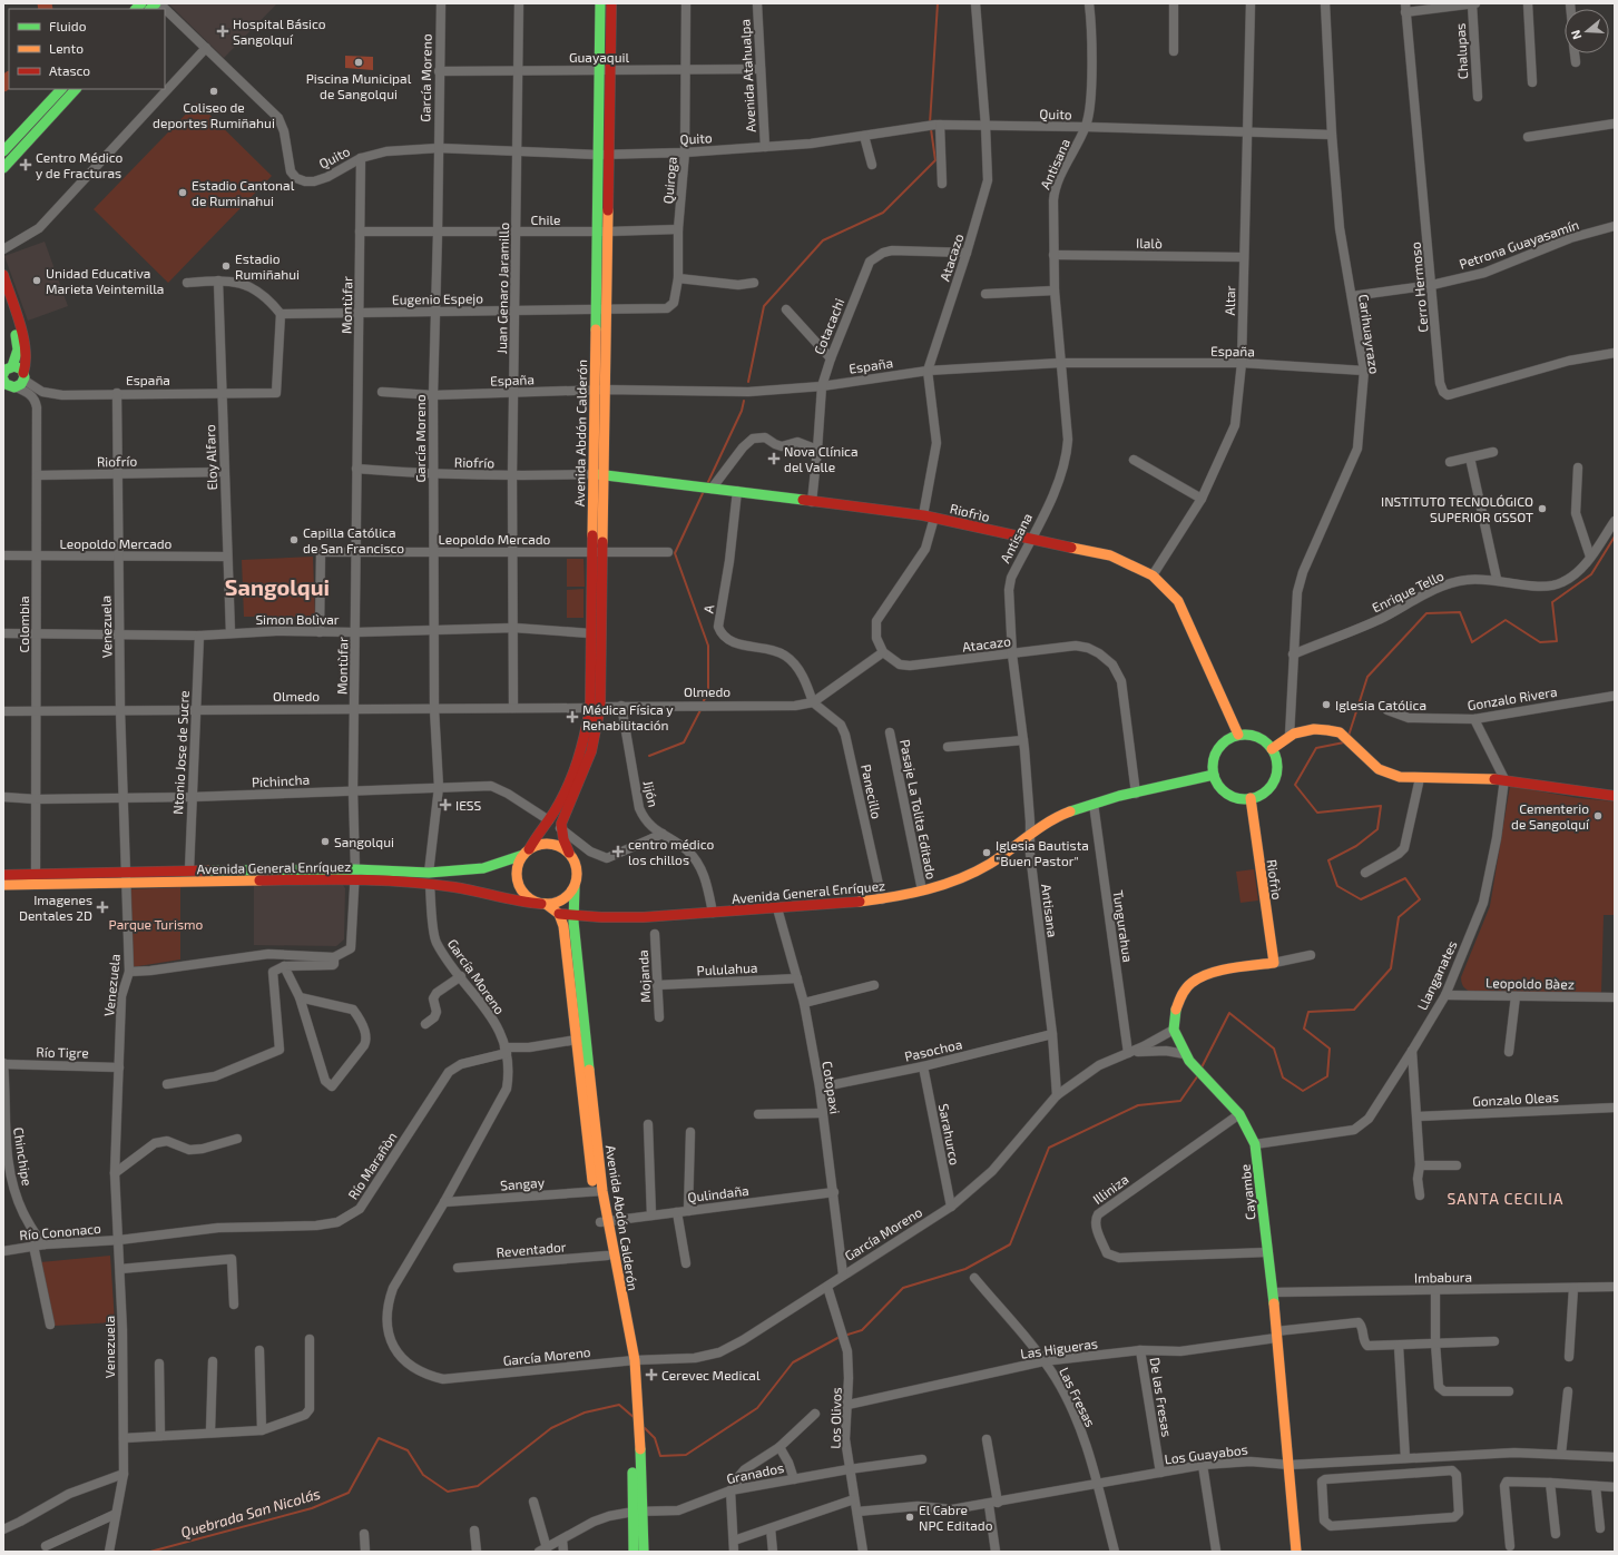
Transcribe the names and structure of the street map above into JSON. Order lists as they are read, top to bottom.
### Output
{
  "streets": {
    "main road": [
      "Avenida Abdón Calderón",
      "Riofrìo",
      "Avenida General Enríquez",
      "Cayambe"
    ],
    "street": [
      "Chalupas",
      "Guayaquil",
      "Avenida Atahualpa",
      "García Moreno",
      "Quito",
      "Antisana",
      "Quiroga",
      "Chile",
      "Ilalò",
      "Petrona Guayasamín",
      "Atacazo",
      "Cerro Hermoso",
      "Juan Genaro Jaramillo",
      "Eugenio Espejo",
      "Altar",
      "Montùfar",
      "Cotacachi",
      "Carihuayrazo",
      "España",
      "Eloy Alfaro",
      "Riofrío",
      "Leopoldo Mercado",
      "Enrique Tello",
      "A",
      "Simon Bolìvar",
      "Colombia",
      "Venezuela",
      "Olmedo",
      "Gonzalo Rivera",
      "Ntonio Jose de Sucre",
      "Pichincha",
      "Panecillo",
      "Jijón",
      "Pasaje La Tolita Editado",
      "Tungurahua",
      "Pululahua",
      "Llanganates",
      "Mojanda",
      "Leopoldo Bàez",
      "Pasochoa",
      "Río Tigre",
      "Cotopaxi",
      "Gonzalo Oleas",
      "Sarahurco",
      "Chinchipe",
      "Río Marañòn",
      "Sangay",
      "Illiniza",
      "Qulindaña",
      "Río Cononaco",
      "Reventador",
      "Imbabura",
      "Las Higueras",
      "Las Fresas",
      "De las Fresas",
      "Los Olivos",
      "Los Guayabos",
      "Granados"
    ]
  },
  "crossings": [
    ["Guayaquil", "Avenida Atahualpa"],
    ["Guayaquil", "García Moreno"],
    ["Guayaquil", "Quiroga"],
    ["Guayaquil", "Juan Genaro Jaramillo"],
    ["Guayaquil", "Avenida Abdón Calderón"],
    ["Avenida Atahualpa", "Quito"],
    ["García Moreno", "Quito"],
    ["García Moreno", "Antisana"],
    ["García Moreno", "Chile"],
    ["García Moreno", "Eugenio Espejo"],
    ["García Moreno", "España"],
    ["García Moreno", "Avenida Abdón Calderón"],
    ["García Moreno", "Riofrío"],
    ["García Moreno", "Leopoldo Mercado"],
    ["García Moreno", "Simon Bolìvar"],
    ["García Moreno", "Olmedo"],
    ["García Moreno", "Pichincha"],
    ["García Moreno", "Avenida General Enríquez"],
    ["García Moreno", "Tungurahua"],
    ["García Moreno", "Cotopaxi"],
    ["García Moreno", "Sarahurco"],
    ["García Moreno", "Río Marañòn"],
    ["García Moreno", "Sangay"],
    ["García Moreno", "Cayambe"],
    ["García Moreno", "Los Olivos"],
    ["Quito", "Antisana"],
    ["Quito", "Quiroga"],
    ["Quito", "Atacazo"],
    ["Quito", "Juan Genaro Jaramillo"],
    ["Quito", "Altar"],
    ["Quito", "Montùfar"],
    ["Quito", "Carihuayrazo"],
    ["Quito", "Avenida Abdón Calderón"],
    ["Antisana", "Ilalò"],
    ["Antisana", "Atacazo"],
    ["Antisana", "España"],
    ["Antisana", "Riofrìo"],
    ["Antisana", "Avenida General Enríquez"],
    ["Antisana", "Pasochoa"],
    ["Quiroga", "Chile"],
    ["Quiroga", "Eugenio Espejo"],
    ["Chile", "Juan Genaro Jaramillo"],
    ["Chile", "Montùfar"],
    ["Chile", "Avenida Abdón Calderón"],
    ["Ilalò", "Altar"],
    ["Petrona Guayasamín", "Cerro Hermoso"],
    ["Petrona Guayasamín", "Carihuayrazo"],
    ["Atacazo", "Cotacachi"],
    ["Atacazo", "España"],
    ["Atacazo", "Riofrìo"],
    ["Atacazo", "Avenida General Enríquez"],
    ["Juan Genaro Jaramillo", "Eugenio Espejo"],
    ["Juan Genaro Jaramillo", "España"],
    ["Juan Genaro Jaramillo", "Riofrío"],
    ["Juan Genaro Jaramillo", "Leopoldo Mercado"],
    ["Juan Genaro Jaramillo", "Simon Bolìvar"],
    ["Juan Genaro Jaramillo", "Olmedo"],
    ["Eugenio Espejo", "Montùfar"],
    ["Eugenio Espejo", "España"],
    ["Eugenio Espejo", "Avenida Abdón Calderón"],
    ["Altar", "España"],
    ["Altar", "Riofrìo"],
    ["Montùfar", "Riofrío"],
    ["Montùfar", "Leopoldo Mercado"],
    ["Montùfar", "Simon Bolìvar"],
    ["Montùfar", "Olmedo"],
    ["Montùfar", "Pichincha"],
    ["Montùfar", "Avenida General Enríquez"],
    ["Cotacachi", "España"],
    ["Cotacachi", "Riofrìo"],
    ["Carihuayrazo", "España"],
    ["Carihuayrazo", "Enrique Tello"],
    ["España", "Avenida Abdón Calderón"],
    ["España", "Eloy Alfaro"],
    ["España", "Colombia"],
    ["España", "Venezuela"],
    ["Avenida Abdón Calderón", "Riofrío"],
    ["Avenida Abdón Calderón", "Riofrìo"],
    ["Avenida Abdón Calderón", "Leopoldo Mercado"],
    ["Avenida Abdón Calderón", "Simon Bolìvar"],
    ["Avenida Abdón Calderón", "Olmedo"],
    ["Avenida Abdón Calderón", "Pichincha"],
    ["Avenida Abdón Calderón", "Avenida General Enríquez"],
    ["Avenida Abdón Calderón", "Río Marañòn"],
    ["Avenida Abdón Calderón", "Sangay"],
    ["Avenida Abdón Calderón", "Qulindaña"],
    ["Avenida Abdón Calderón", "Reventador"],
    ["Avenida Abdón Calderón", "Granados"],
    ["Eloy Alfaro", "Riofrío"],
    ["Eloy Alfaro", "Leopoldo Mercado"],
    ["Eloy Alfaro", "Simon Bolìvar"],
    ["Riofrío", "Riofrìo"],
    ["Riofrío", "Colombia"],
    ["Riofrío", "Venezuela"],
    ["Riofrìo", "A"],
    ["Riofrìo", "Avenida General Enríquez"],
    ["Leopoldo Mercado", "Simon Bolìvar"],
    ["Leopoldo Mercado", "Colombia"],
    ["Leopoldo Mercado", "Venezuela"],
    ["A", "Olmedo"],
    ["A", "Panecillo"],
    ["Simon Bolìvar", "Colombia"],
    ["Simon Bolìvar", "Venezuela"],
    ["Simon Bolìvar", "Ntonio Jose de Sucre"],
    ["Colombia", "Olmedo"],
    ["Colombia", "Pichincha"],
    ["Colombia", "Avenida General Enríquez"],
    ["Venezuela", "Olmedo"],
    ["Venezuela", "Pichincha"],
    ["Venezuela", "Avenida General Enríquez"],
    ["Venezuela", "Río Tigre"],
    ["Venezuela", "Río Marañòn"],
    ["Venezuela", "Río Cononaco"],
    ["Olmedo", "Ntonio Jose de Sucre"],
    ["Olmedo", "Panecillo"],
    ["Olmedo", "Jijón"],
    ["Ntonio Jose de Sucre", "Pichincha"],
    ["Ntonio Jose de Sucre", "Avenida General Enríquez"],
    ["Panecillo", "Avenida General Enríquez"],
    ["Jijón", "Avenida General Enríquez"],
    ["Pasaje La Tolita Editado", "Avenida General Enríquez"],
    ["Avenida General Enríquez", "Tungurahua"],
    ["Avenida General Enríquez", "Cotopaxi"],
    ["Pululahua", "Mojanda"],
    ["Pululahua", "Cotopaxi"],
    ["Llanganates", "Leopoldo Bàez"],
    ["Llanganates", "Cayambe"],
    ["Pasochoa", "Cotopaxi"],
    ["Pasochoa", "Sarahurco"],
    ["Río Tigre", "Chinchipe"],
    ["Cotopaxi", "Qulindaña"],
    ["Chinchipe", "Río Cononaco"],
    ["Río Marañòn", "Río Cononaco"],
    ["Illiniza", "Cayambe"],
    ["Cayambe", "Imbabura"],
    ["Cayambe", "Las Higueras"],
    ["Cayambe", "Los Guayabos"],
    ["Las Higueras", "Las Fresas"],
    ["Las Higueras", "De las Fresas"],
    ["Las Higueras", "Los Olivos"],
    ["Las Fresas", "Los Guayabos"],
    ["De las Fresas", "Los Guayabos"],
    ["Los Olivos", "Los Guayabos"],
    ["Los Olivos", "Granados"]
  ],
  "districts": ["Sangolqui", "SANTA CECILIA"],
  "water": ["Quebrada San Nicolás"],
  "parks": ["Parque Turismo"],
  "places": {
    "health": [
      "Hospital Básico Sangolquí",
      "Centro Médico y de Fracturas",
      "Nova Clínica del Valle",
      "Médica Física y Rehabilitación",
      "IESS",
      "centro médico los chillos",
      "Imagenes Dentales 2D",
      "Cerevec Medical"
    ],
    "other": [
      "Piscina Municipal de Sangolqui",
      "Coliseo de deportes Rumiñahui",
      "Estadio Cantonal de Ruminahui",
      "Estadio Rumiñahui",
      "Unidad Educativa Marieta Veintemilla",
      "INSTITUTO TECNOLÓGICO SUPERIOR GSSOT",
      "Capilla Católica de San Francisco",
      "Iglesia Católica",
      "Cementerio de Sangolquí",
      "Sangolqui",
      "Iglesia Bautista \"Buen Pastor\"",
      "El Cabre NPC Editado"
    ]
  },
  "legend": ["Fluido", "Lento", "Atasco"],
  "north": "left"
}
